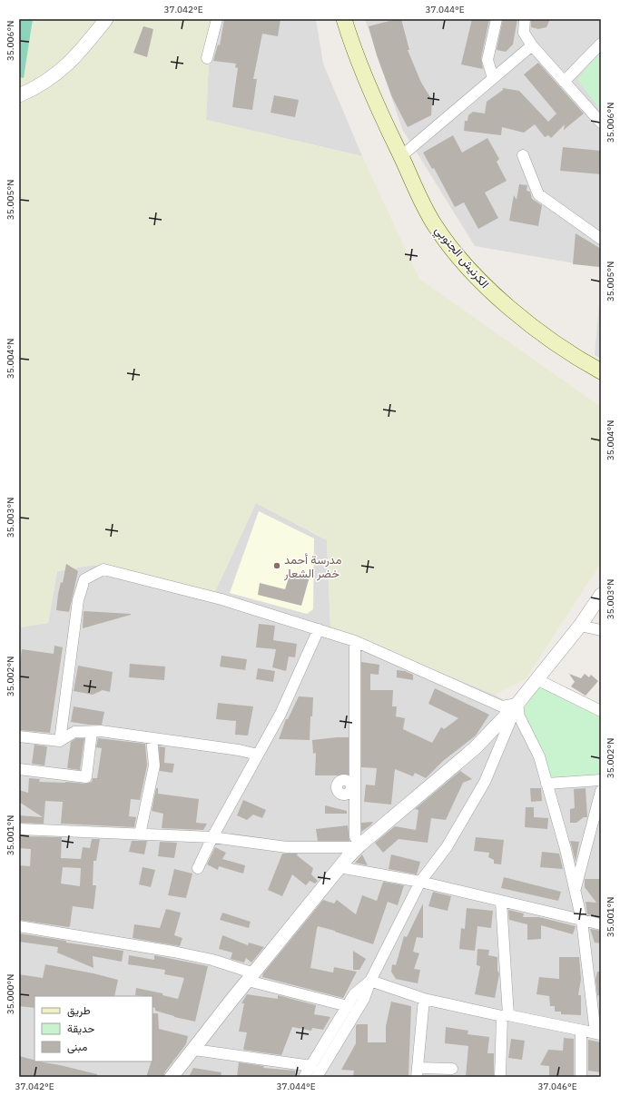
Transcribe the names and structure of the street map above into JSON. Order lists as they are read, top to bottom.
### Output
{
  "streets": {
    "main road": ["الكرنيش الجنوبي"]
  },
  "places": ["مدرسة أحمد خضر الشعار"],
  "legend": ["طريق", "حديقة", "مبنى"],
  "coordinates": [
    "37.042°E",
    "37.044°E",
    "35.006°N",
    "35.005°N",
    "35.004°N",
    "35.003°N",
    "35.002°N",
    "35.001°N",
    "35.000°N",
    "37.046°E"
  ]
}
